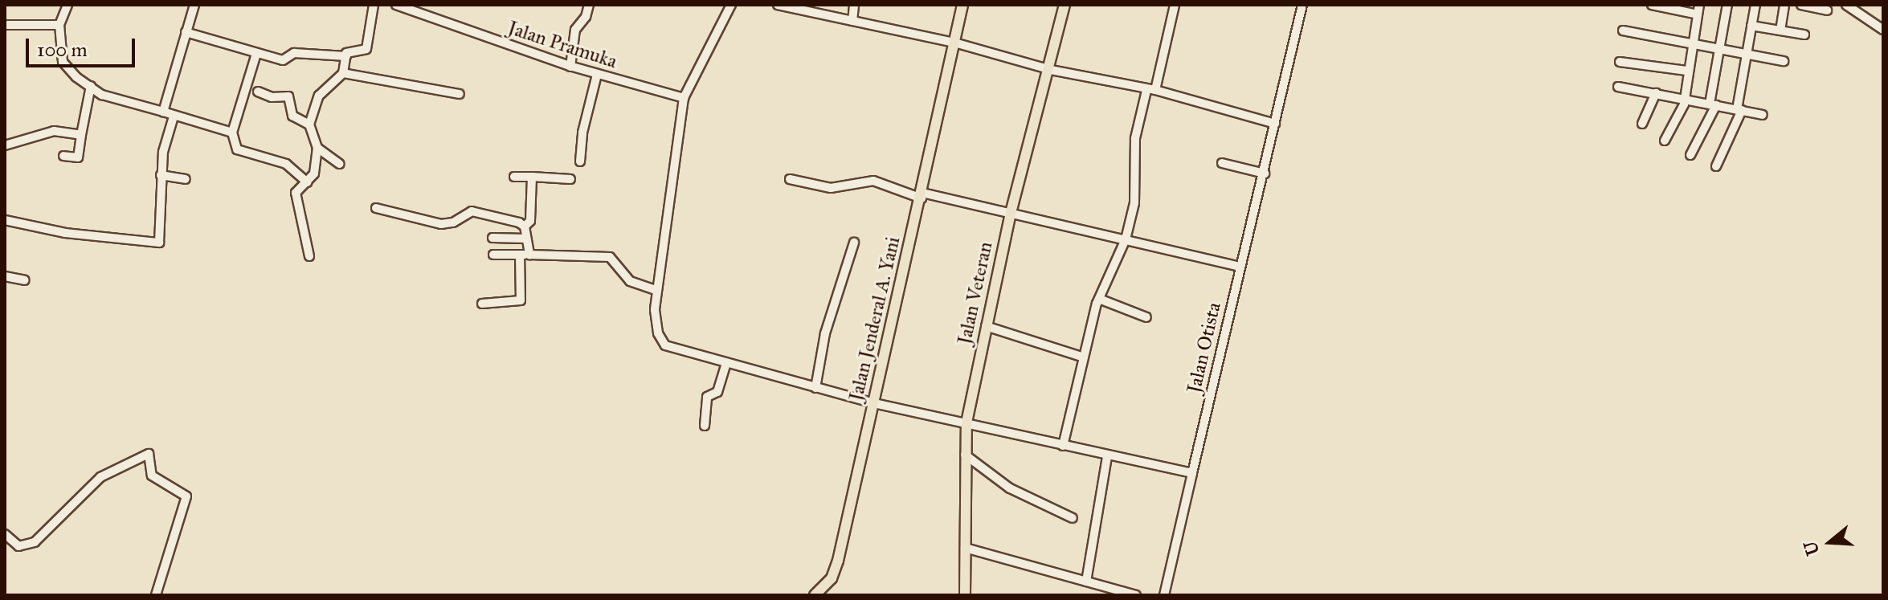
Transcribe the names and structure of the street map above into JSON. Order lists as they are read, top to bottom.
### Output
{
  "streets": {
    "main road": ["Jalan Veteran", "Jalan Jenderal A. Yani"],
    "street": ["Jalan Pramuka", "Jalan Otista"]
  },
  "scale_bar": "100 m",
  "north": "left"
}
